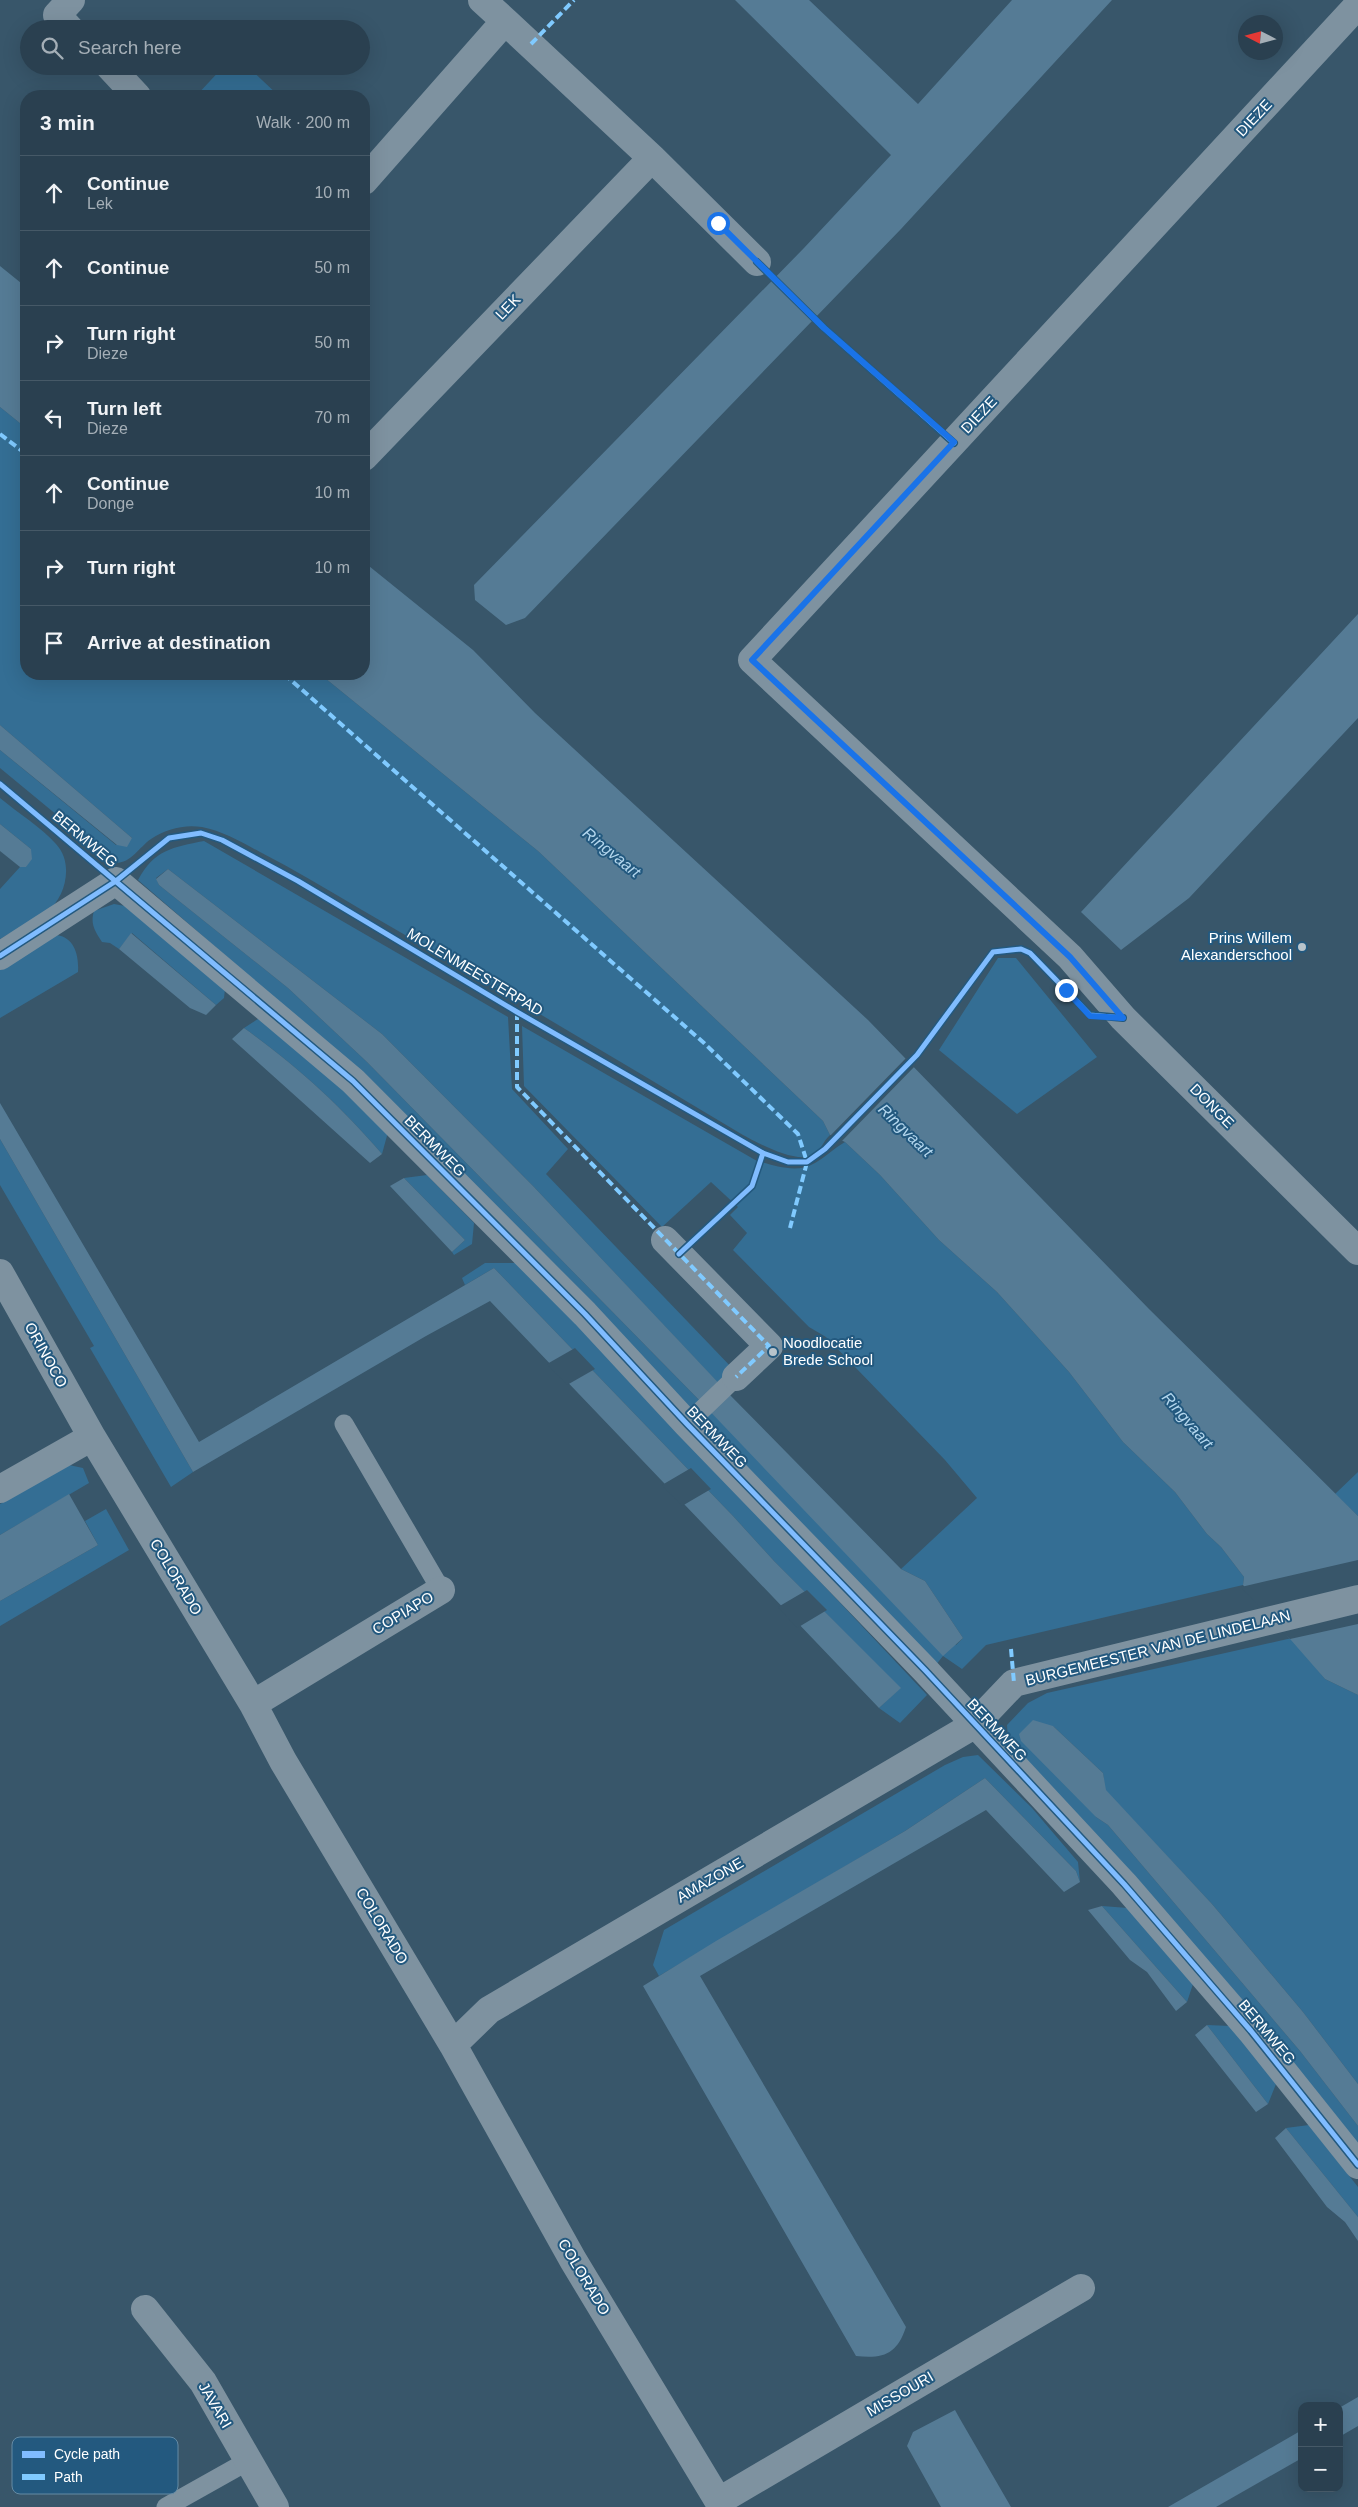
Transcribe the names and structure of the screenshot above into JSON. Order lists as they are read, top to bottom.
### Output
{
  "streets": {
    "street": [
      "DIEZE",
      "LEK",
      "BERMWEG",
      "DONGE",
      "ORINOCO",
      "COLORADO",
      "COPIAPO",
      "BURGEMEESTER VAN DE LINDELAAN",
      "AMAZONE",
      "MISSOURI",
      "JAVARI"
    ],
    "cycle path": ["MOLENMEESTERPAD"]
  },
  "crossings": [
    ["DIEZE", "DONGE"],
    ["BERMWEG", "BURGEMEESTER VAN DE LINDELAAN"],
    ["BERMWEG", "AMAZONE"],
    ["ORINOCO", "COLORADO"],
    ["COLORADO", "COPIAPO"],
    ["COLORADO", "AMAZONE"],
    ["COLORADO", "MISSOURI"],
    ["BURGEMEESTER VAN DE LINDELAAN", "AMAZONE"]
  ],
  "water": ["Ringvaart"],
  "places": ["Prins Willem Alexanderschool", "Noodlocatie Brede School"],
  "legend": ["Cycle path", "Path"],
  "north": "left",
  "page": {
    "search": "Search here",
    "heading": ["3 min", "Walk · 200 m"],
    "list": [
      ["Continue", "Lek", "10 m"],
      ["Continue", "50 m"],
      ["Turn right", "Dieze", "50 m"],
      ["Turn left", "Dieze", "70 m"],
      ["Continue", "Donge", "10 m"],
      ["Turn right", "10 m"],
      "Arrive at destination"
    ],
    "map_buttons": ["+", "−"]
  }
}
